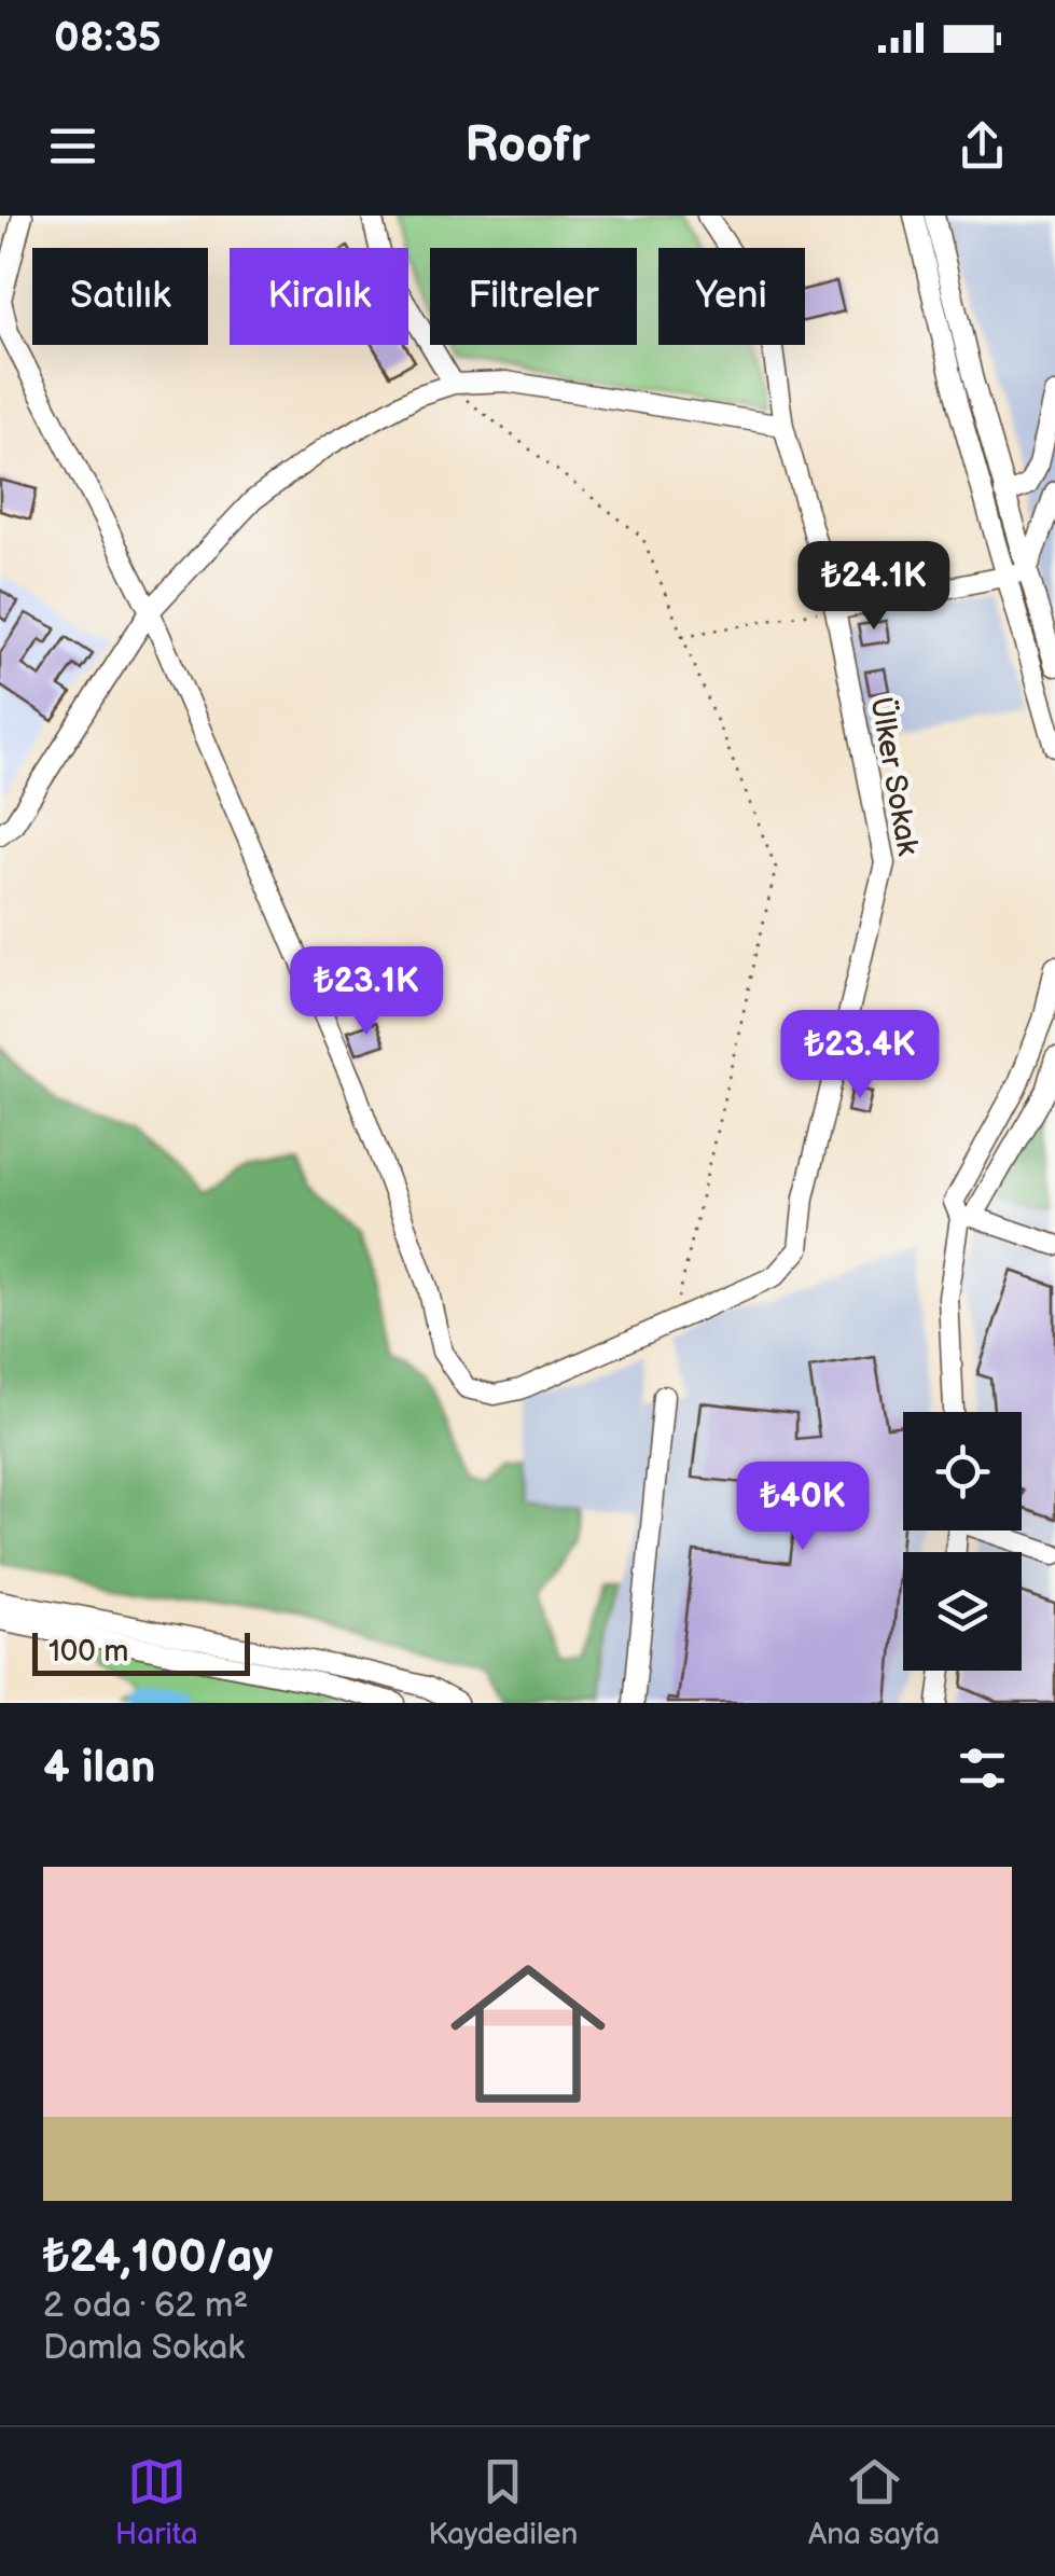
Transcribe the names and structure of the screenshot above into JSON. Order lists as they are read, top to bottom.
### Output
{
  "streets": {
    "street": ["Ülker Sokak"]
  },
  "scale_bar": "100 m",
  "page": {
    "status": "08:35",
    "header": "Roofr",
    "chip": [
      "Satılık",
      "Kiralık",
      "Filtreler",
      "Yeni"
    ],
    "price": [
      "₺24.1K",
      "₺23.1K",
      "₺23.4K",
      "₺40K"
    ],
    "scale": "100 m",
    "heading": "4 ilan",
    "list": [
      {
        "name": "₺24,100/ay",
        "note": "2 oda · 62 m² · Damla Sokak"
      }
    ],
    "tabs": ["Harita", "Kaydedilen", "Ana sayfa"]
  }
}
